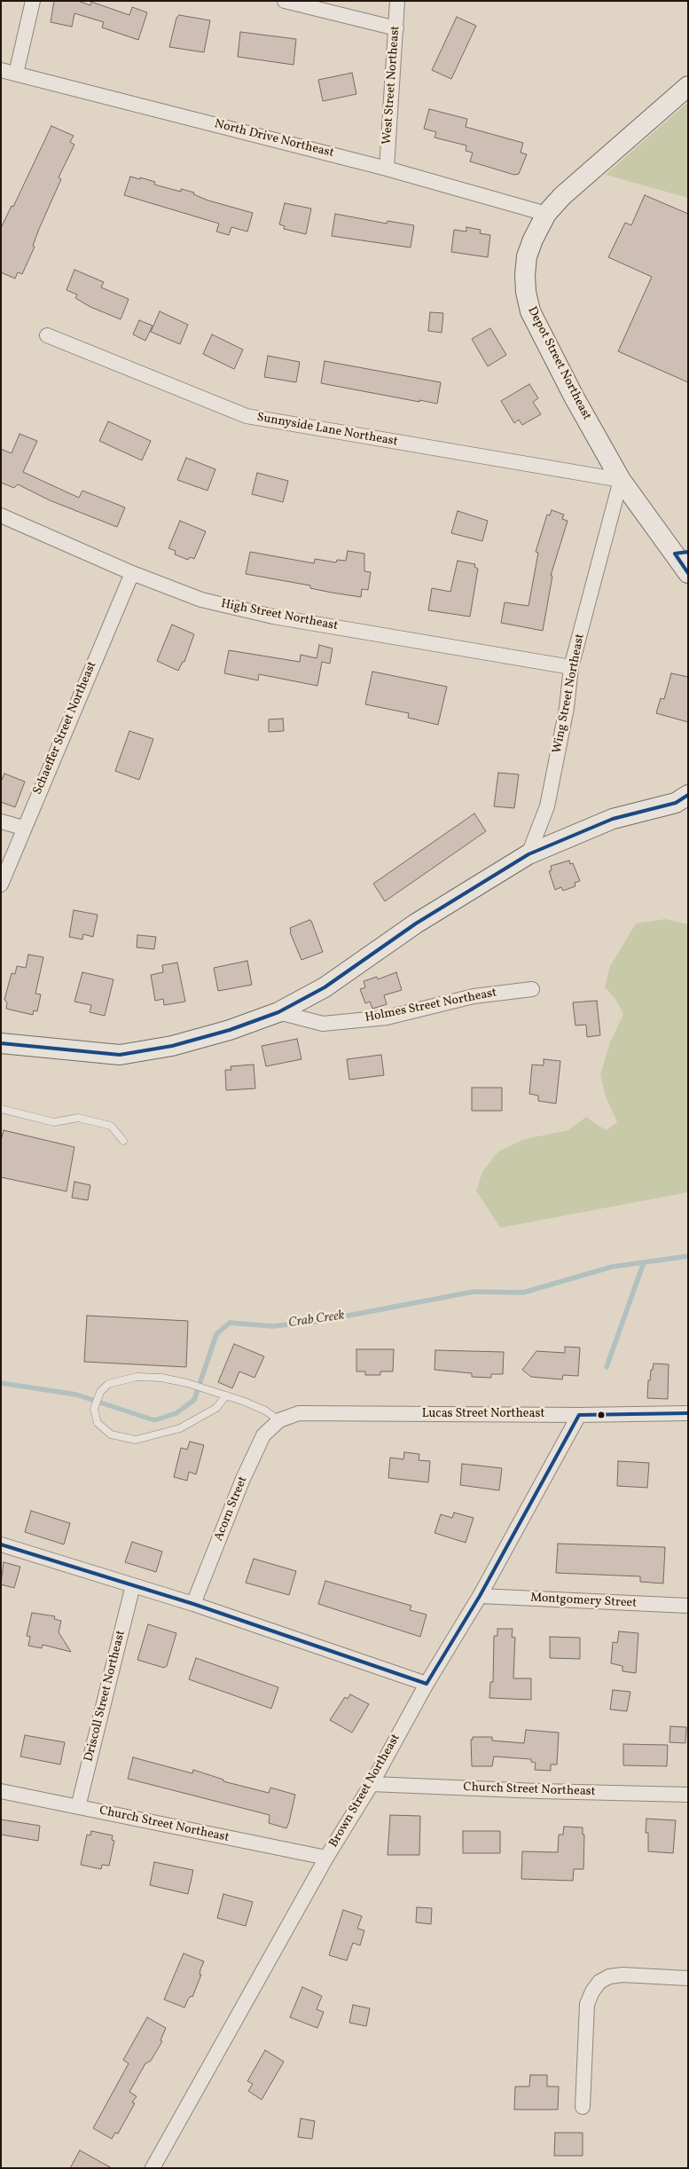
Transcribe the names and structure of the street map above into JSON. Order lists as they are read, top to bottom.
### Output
{
  "streets": {
    "street": [
      "West Street Northeast",
      "North Drive Northeast",
      "Depot Street Northeast",
      "Sunnyside Lane Northeast",
      "High Street Northeast",
      "Wing Street Northeast",
      "Schaeffer Street Northeast",
      "Holmes Street Northeast",
      "Lucas Street Northeast",
      "Acorn Street",
      "Montgomery Street",
      "Driscoll Street Northeast",
      "Church Street Northeast",
      "Brown Street Northeast"
    ]
  },
  "crossings": [
    ["West Street Northeast", "North Drive Northeast"],
    ["North Drive Northeast", "Depot Street Northeast"],
    ["Depot Street Northeast", "Sunnyside Lane Northeast"],
    ["Depot Street Northeast", "Wing Street Northeast"],
    ["Sunnyside Lane Northeast", "Wing Street Northeast"],
    ["High Street Northeast", "Wing Street Northeast"],
    ["High Street Northeast", "Schaeffer Street Northeast"],
    ["Lucas Street Northeast", "Acorn Street"],
    ["Lucas Street Northeast", "Brown Street Northeast"],
    ["Montgomery Street", "Brown Street Northeast"],
    ["Driscoll Street Northeast", "Church Street Northeast"],
    ["Church Street Northeast", "Brown Street Northeast"]
  ],
  "water": ["Crab Creek"]
}
